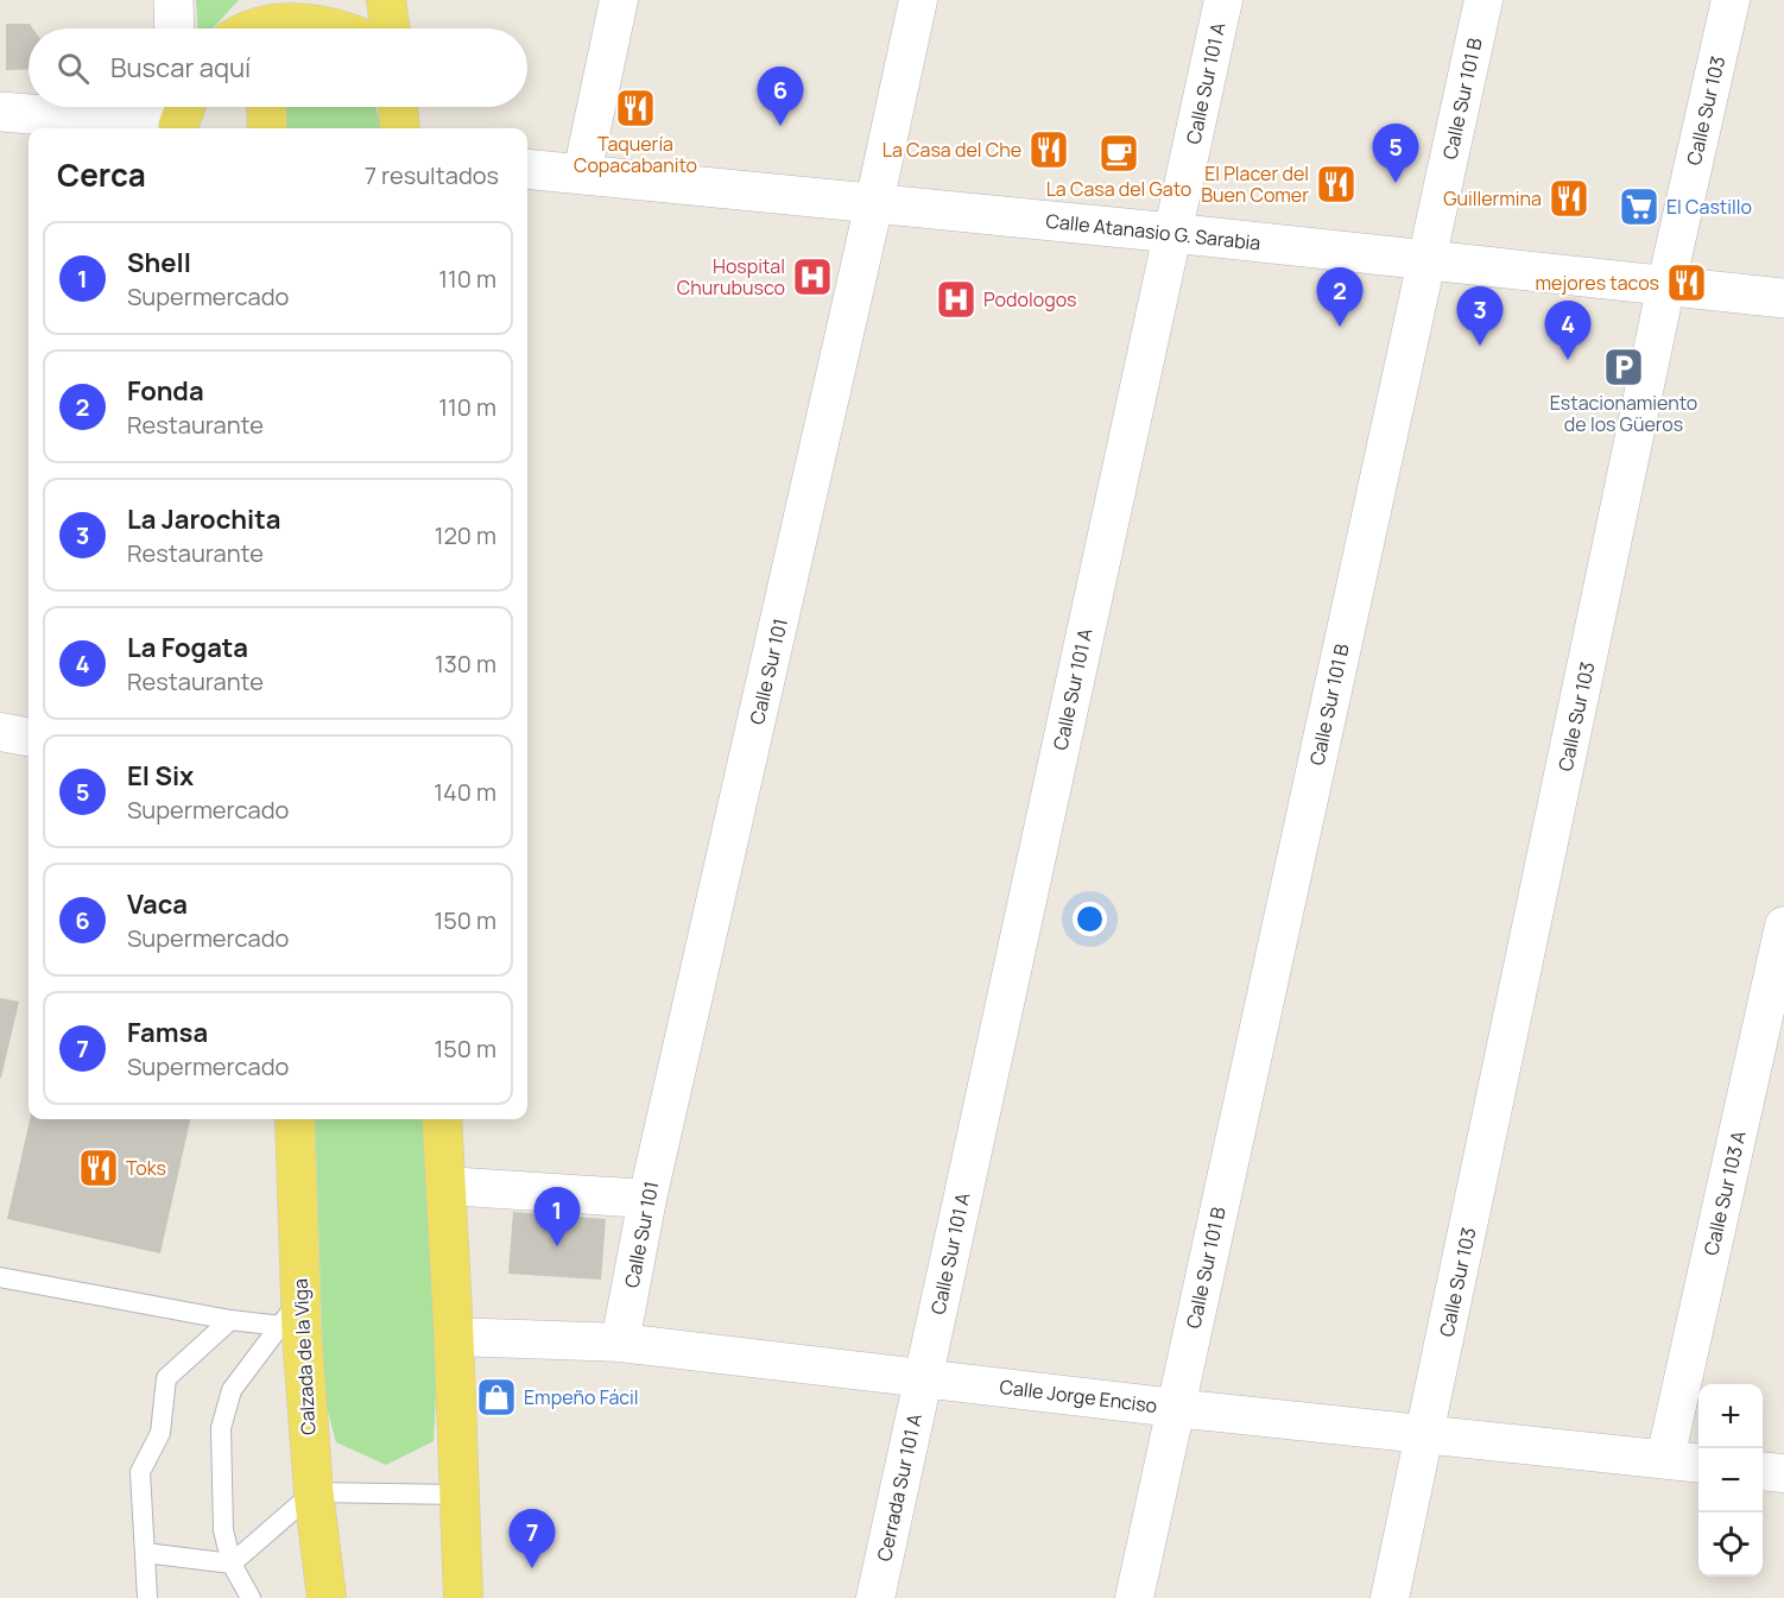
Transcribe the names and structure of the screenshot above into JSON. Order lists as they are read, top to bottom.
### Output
{
  "streets": {
    "main road": ["Calzada de la Viga"],
    "street": [
      "Calle Sur 101 A",
      "Calle Sur 101 B",
      "Calle Sur 103",
      "Calle Atanasio G. Sarabia",
      "Calle Sur 101",
      "Calle Sur 103 A",
      "Calle Jorge Enciso",
      "Cerrada Sur 101 A"
    ]
  },
  "crossings": [
    ["Calle Sur 101 A", "Calle Atanasio G. Sarabia"],
    ["Calle Sur 101 A", "Calle Jorge Enciso"],
    ["Calle Sur 101 A", "Cerrada Sur 101 A"],
    ["Calle Sur 101 B", "Calle Atanasio G. Sarabia"],
    ["Calle Sur 101 B", "Calle Jorge Enciso"],
    ["Calle Sur 103", "Calle Atanasio G. Sarabia"],
    ["Calle Sur 103", "Calle Jorge Enciso"],
    ["Calle Atanasio G. Sarabia", "Calle Sur 101"],
    ["Calle Sur 101", "Calle Jorge Enciso"],
    ["Calle Sur 103 A", "Calle Jorge Enciso"],
    ["Calle Jorge Enciso", "Cerrada Sur 101 A"]
  ],
  "places": {
    "restaurant": [
      "Taquería Copacabanito",
      "La Casa del Che",
      "El Placer del Buen Comer",
      "Guillermina",
      "mejores tacos",
      "Toks"
    ],
    "cafe": ["La Casa del Gato"],
    "supermarket": ["El Castillo"],
    "hospital": ["Hospital Churubusco", "Podologos"],
    "parking": ["Estacionamiento de los Güeros"],
    "shop": ["Empeño Fácil"]
  },
  "page": {
    "search": "Buscar aquí",
    "pins": [
      "6",
      "5",
      "2",
      "3",
      "4",
      "1",
      "7"
    ],
    "heading": ["Cerca", "7 resultados"],
    "list": [
      {
        "mark": "1",
        "name": "Shell",
        "note": "Supermercado",
        "value": "110 m"
      },
      {
        "mark": "2",
        "name": "Fonda",
        "note": "Restaurante",
        "value": "110 m"
      },
      {
        "mark": "3",
        "name": "La Jarochita",
        "note": "Restaurante",
        "value": "120 m"
      },
      {
        "mark": "4",
        "name": "La Fogata",
        "note": "Restaurante",
        "value": "130 m"
      },
      {
        "mark": "5",
        "name": "El Six",
        "note": "Supermercado",
        "value": "140 m"
      },
      {
        "mark": "6",
        "name": "Vaca",
        "note": "Supermercado",
        "value": "150 m"
      },
      {
        "mark": "7",
        "name": "Famsa",
        "note": "Supermercado",
        "value": "150 m"
      }
    ],
    "map_buttons": ["+", "−"]
  }
}
